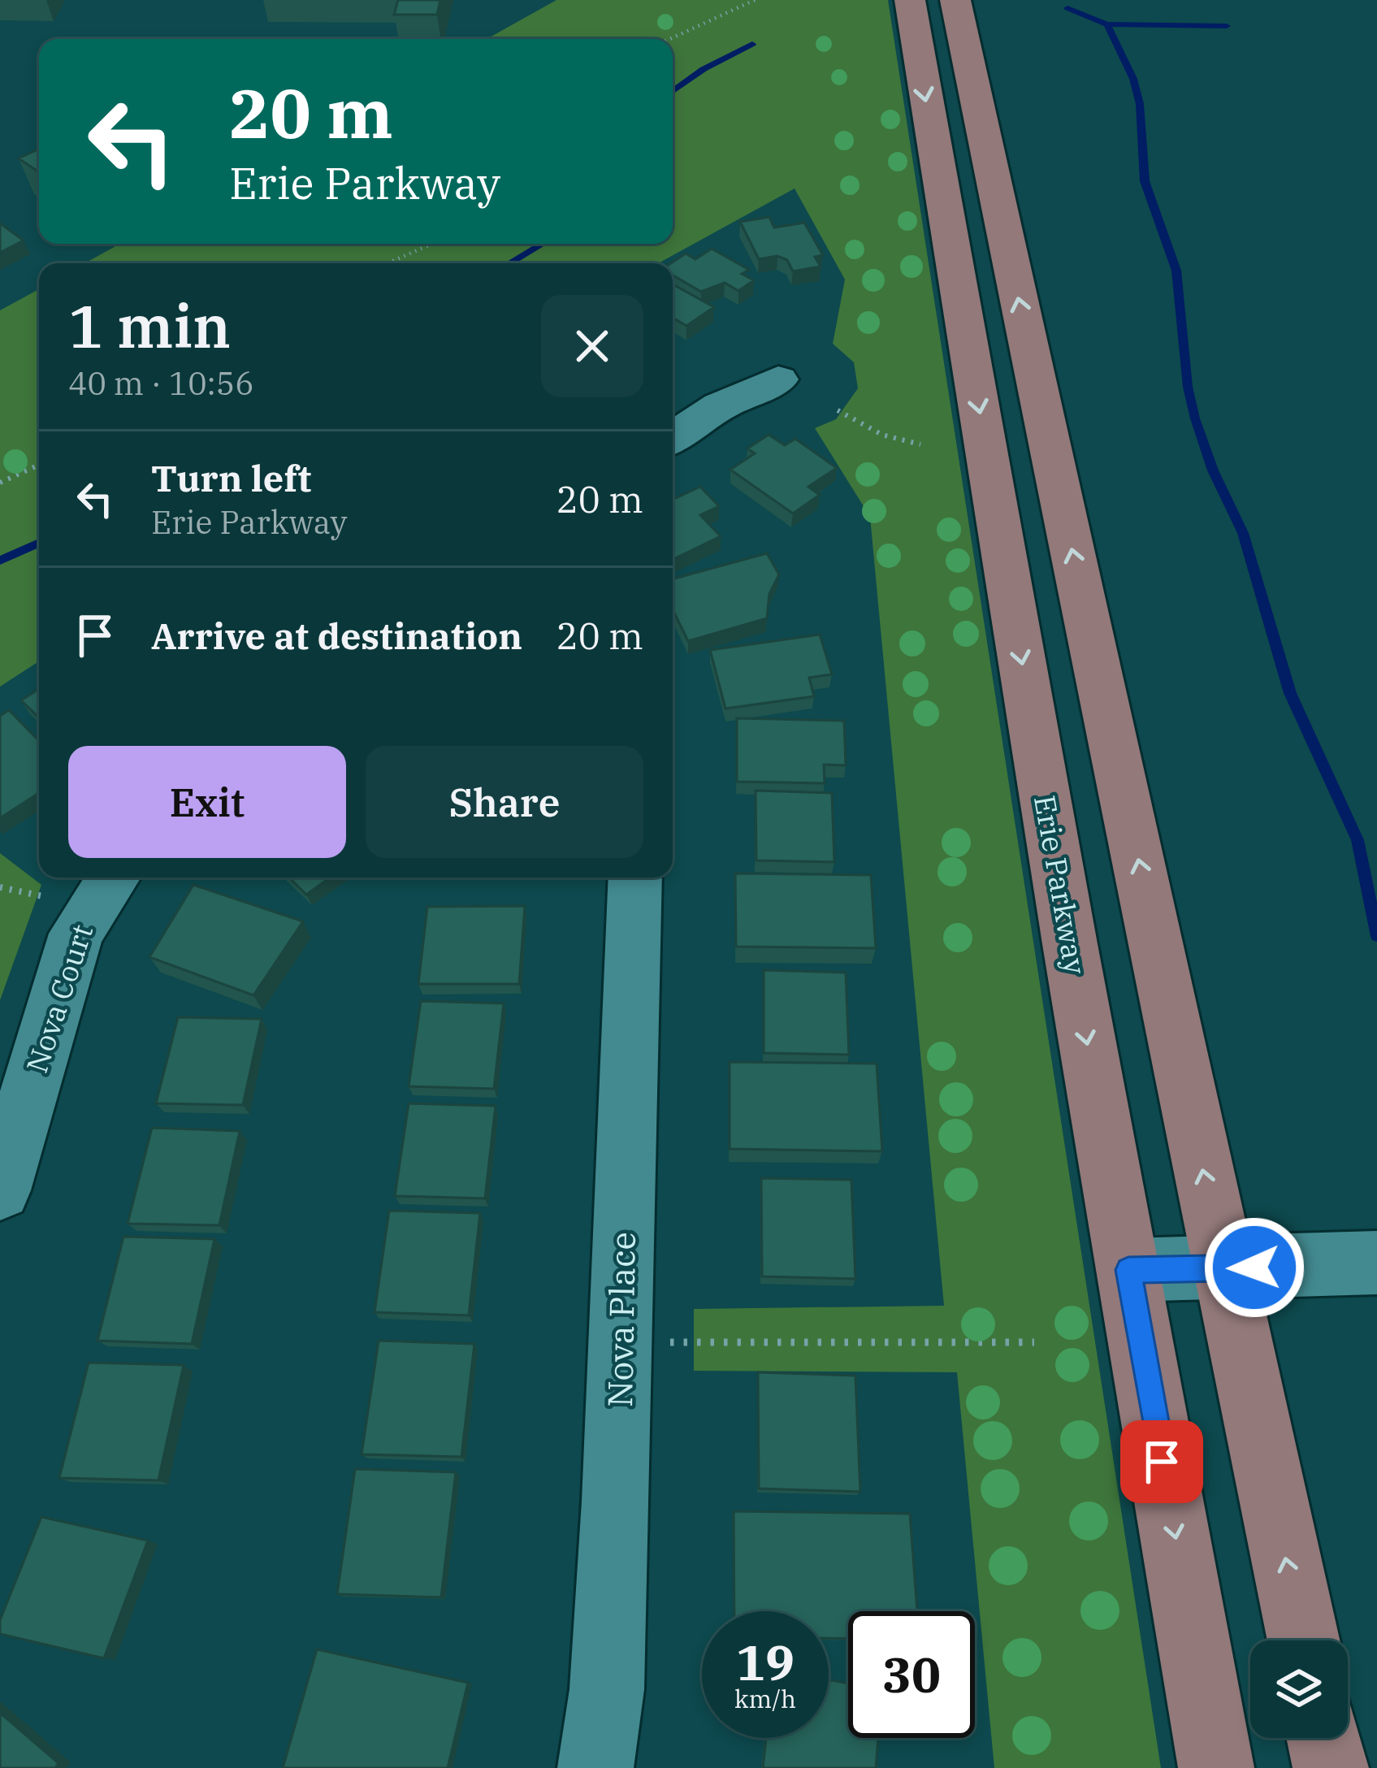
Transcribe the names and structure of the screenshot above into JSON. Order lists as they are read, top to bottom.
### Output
{
  "streets": {
    "main road": ["Erie Parkway"],
    "street": ["Nova Court", "Nova Place"]
  },
  "page": {
    "turn": ["20 m", "Erie Parkway"],
    "heading": ["1 min", "40 m · 10:56"],
    "list": [
      {
        "name": "Turn left",
        "note": "Erie Parkway",
        "value": "20 m"
      },
      {
        "name": "Arrive at destination",
        "value": "20 m"
      }
    ],
    "buttons": ["Exit", "Share"],
    "speed": "19 km/h",
    "limit": "30"
  }
}
